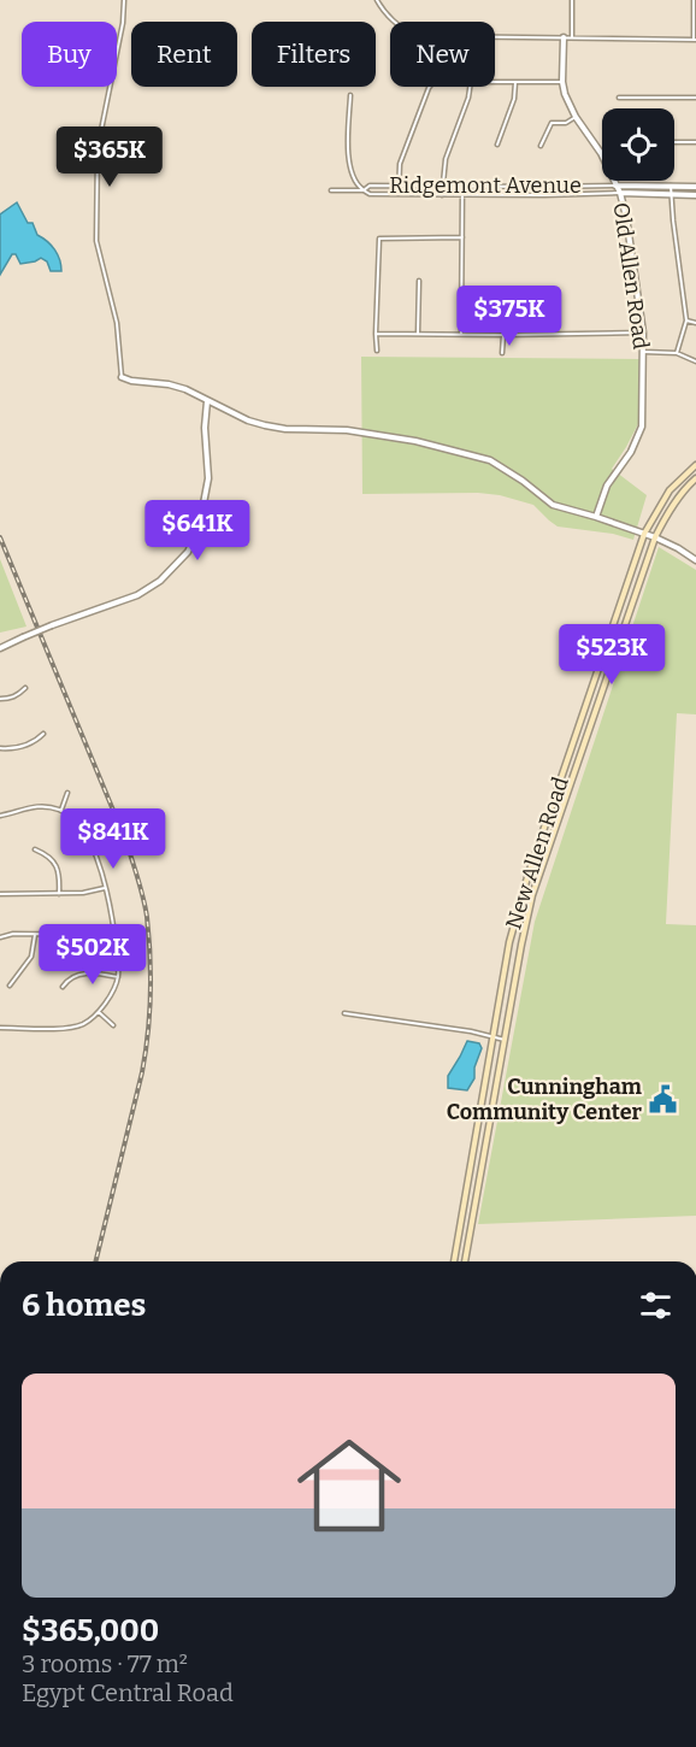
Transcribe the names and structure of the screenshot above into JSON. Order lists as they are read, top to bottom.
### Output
{
  "streets": {
    "main road": ["New Allen Road"],
    "street": ["Ridgemont Avenue", "Old Allen Road"]
  },
  "crossings": [
    ["Ridgemont Avenue", "Old Allen Road"]
  ],
  "places": {
    "public building": ["Cunningham Community Center"]
  },
  "page": {
    "chip": [
      "Buy",
      "Rent",
      "Filters",
      "New"
    ],
    "price": [
      "$365K",
      "$375K",
      "$641K",
      "$523K",
      "$841K",
      "$502K"
    ],
    "heading": "6 homes",
    "list": [
      {
        "name": "$365,000",
        "note": "3 rooms · 77 m² · Egypt Central Road"
      }
    ]
  }
}
